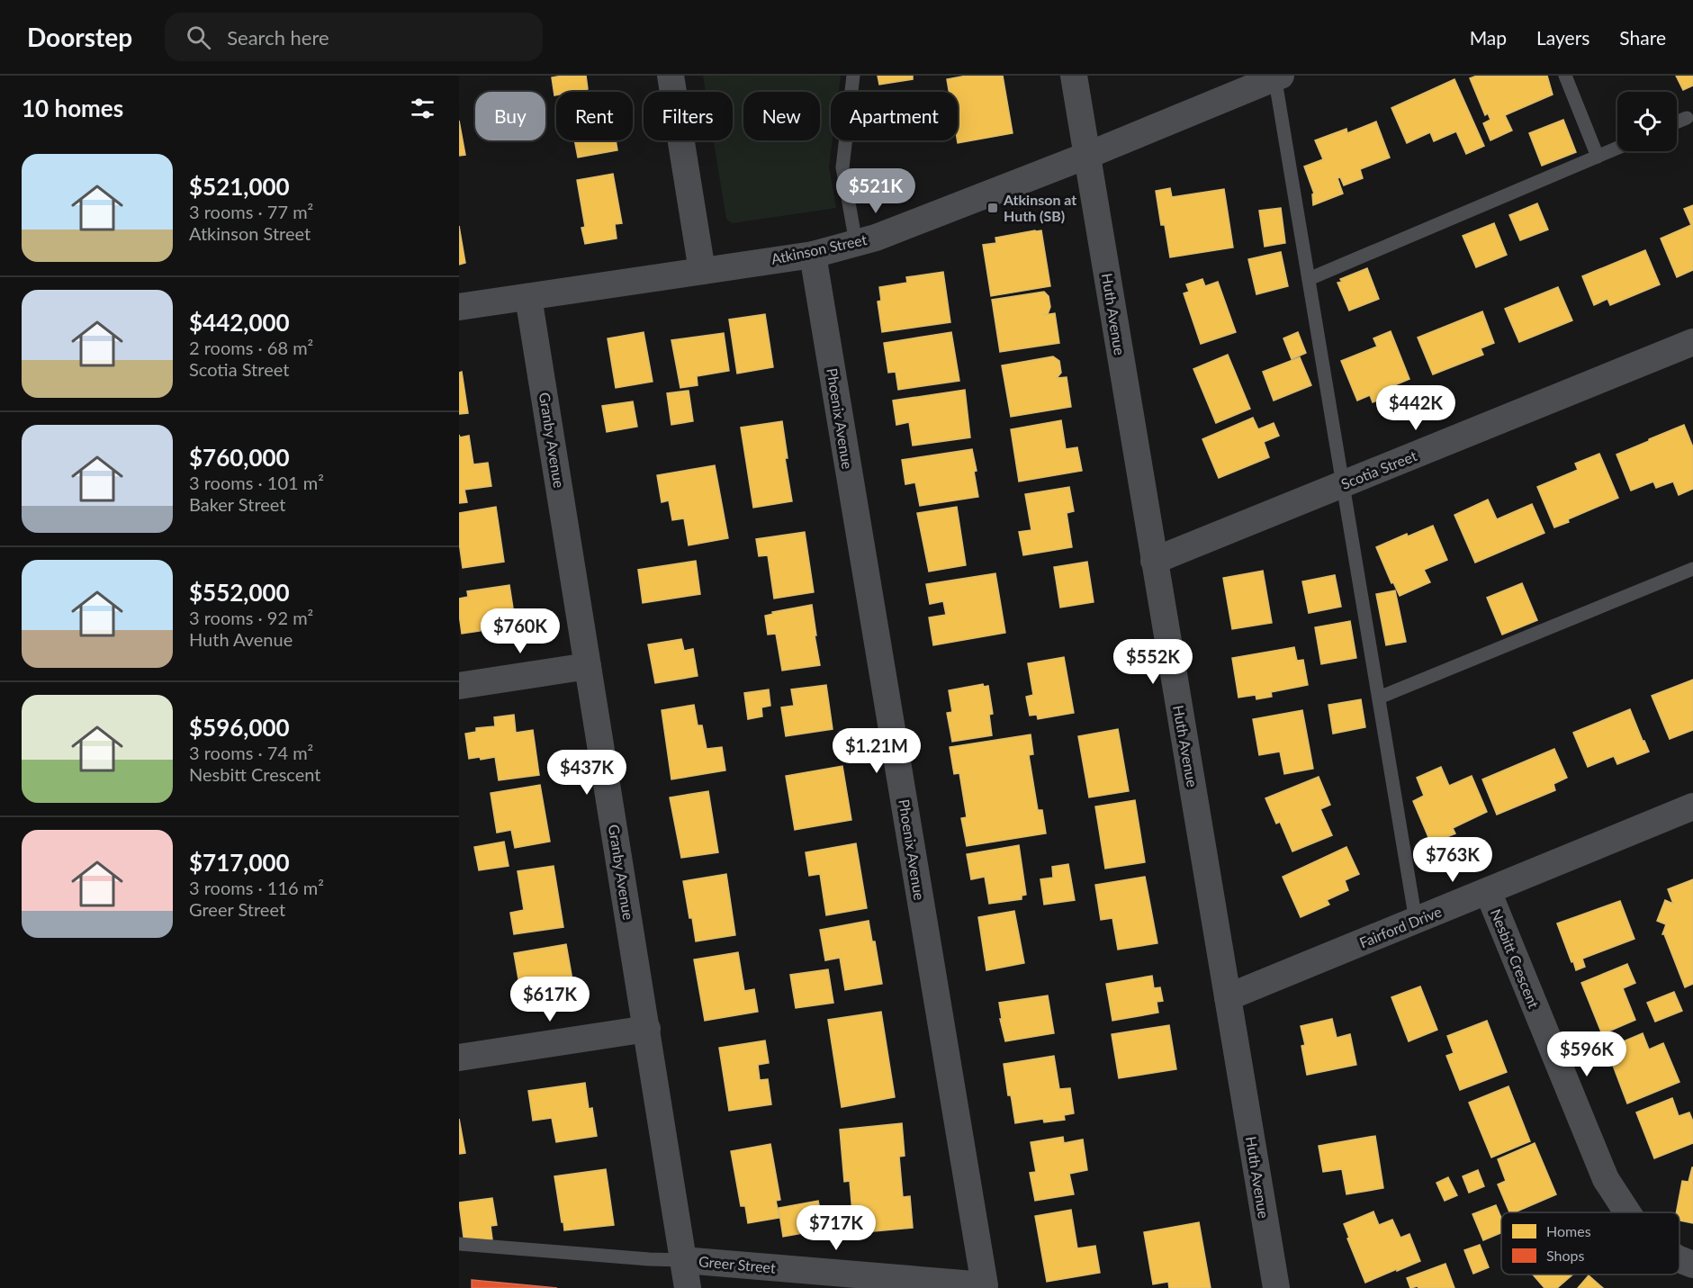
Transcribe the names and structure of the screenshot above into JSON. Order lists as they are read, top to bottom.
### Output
{
  "streets": {
    "street": [
      "Atkinson Street",
      "Huth Avenue",
      "Phoenix Avenue",
      "Granby Avenue",
      "Scotia Street",
      "Fairford Drive",
      "Nesbitt Crescent",
      "Greer Street"
    ]
  },
  "crossings": [
    ["Atkinson Street", "Huth Avenue"],
    ["Atkinson Street", "Phoenix Avenue"],
    ["Atkinson Street", "Granby Avenue"],
    ["Huth Avenue", "Scotia Street"],
    ["Huth Avenue", "Fairford Drive"],
    ["Phoenix Avenue", "Greer Street"],
    ["Granby Avenue", "Greer Street"],
    ["Fairford Drive", "Nesbitt Crescent"]
  ],
  "places": {
    "transit": ["Atkinson at Huth (SB)"]
  },
  "legend": ["Homes", "Shops"],
  "page": {
    "header": "Doorstep",
    "search": "Search here",
    "nav": ["Map", "Layers", "Share"],
    "heading": "10 homes",
    "chip": [
      "Buy",
      "Rent",
      "Filters",
      "New",
      "Apartment"
    ],
    "list": [
      {
        "name": "$521,000",
        "note": "3 rooms · 77 m² · Atkinson Street"
      },
      {
        "name": "$442,000",
        "note": "2 rooms · 68 m² · Scotia Street"
      },
      {
        "name": "$760,000",
        "note": "3 rooms · 101 m² · Baker Street"
      },
      {
        "name": "$552,000",
        "note": "3 rooms · 92 m² · Huth Avenue"
      },
      {
        "name": "$596,000",
        "note": "3 rooms · 74 m² · Nesbitt Crescent"
      },
      {
        "name": "$717,000",
        "note": "3 rooms · 116 m² · Greer Street"
      }
    ],
    "price": [
      "$521K",
      "$442K",
      "$760K",
      "$552K",
      "$1.21M",
      "$437K",
      "$763K",
      "$617K",
      "$596K",
      "$717K"
    ]
  }
}
